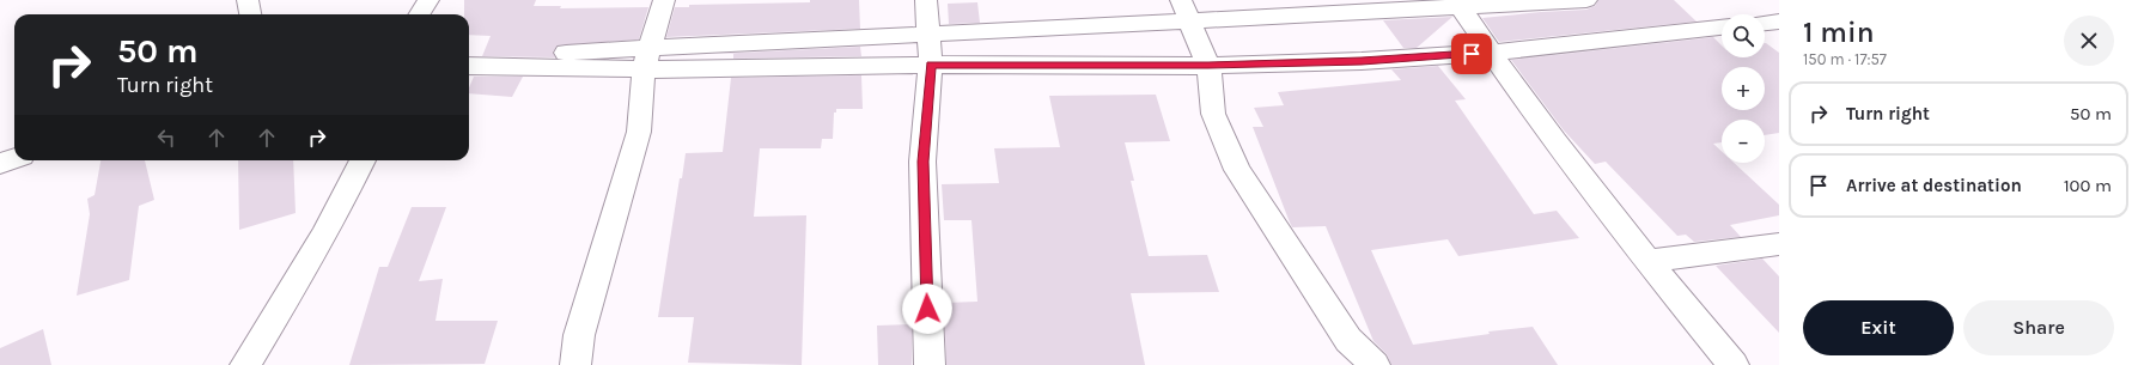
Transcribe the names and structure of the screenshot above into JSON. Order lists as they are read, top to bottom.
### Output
{
  "page": {
    "heading": ["1 min", "150 m · 17:57"],
    "map_buttons": ["+", "−"],
    "turn": ["50 m", "Turn right"],
    "list": [
      {
        "name": "Turn right",
        "value": "50 m"
      },
      {
        "name": "Arrive at destination",
        "value": "100 m"
      }
    ],
    "buttons": ["Exit", "Share"]
  }
}
